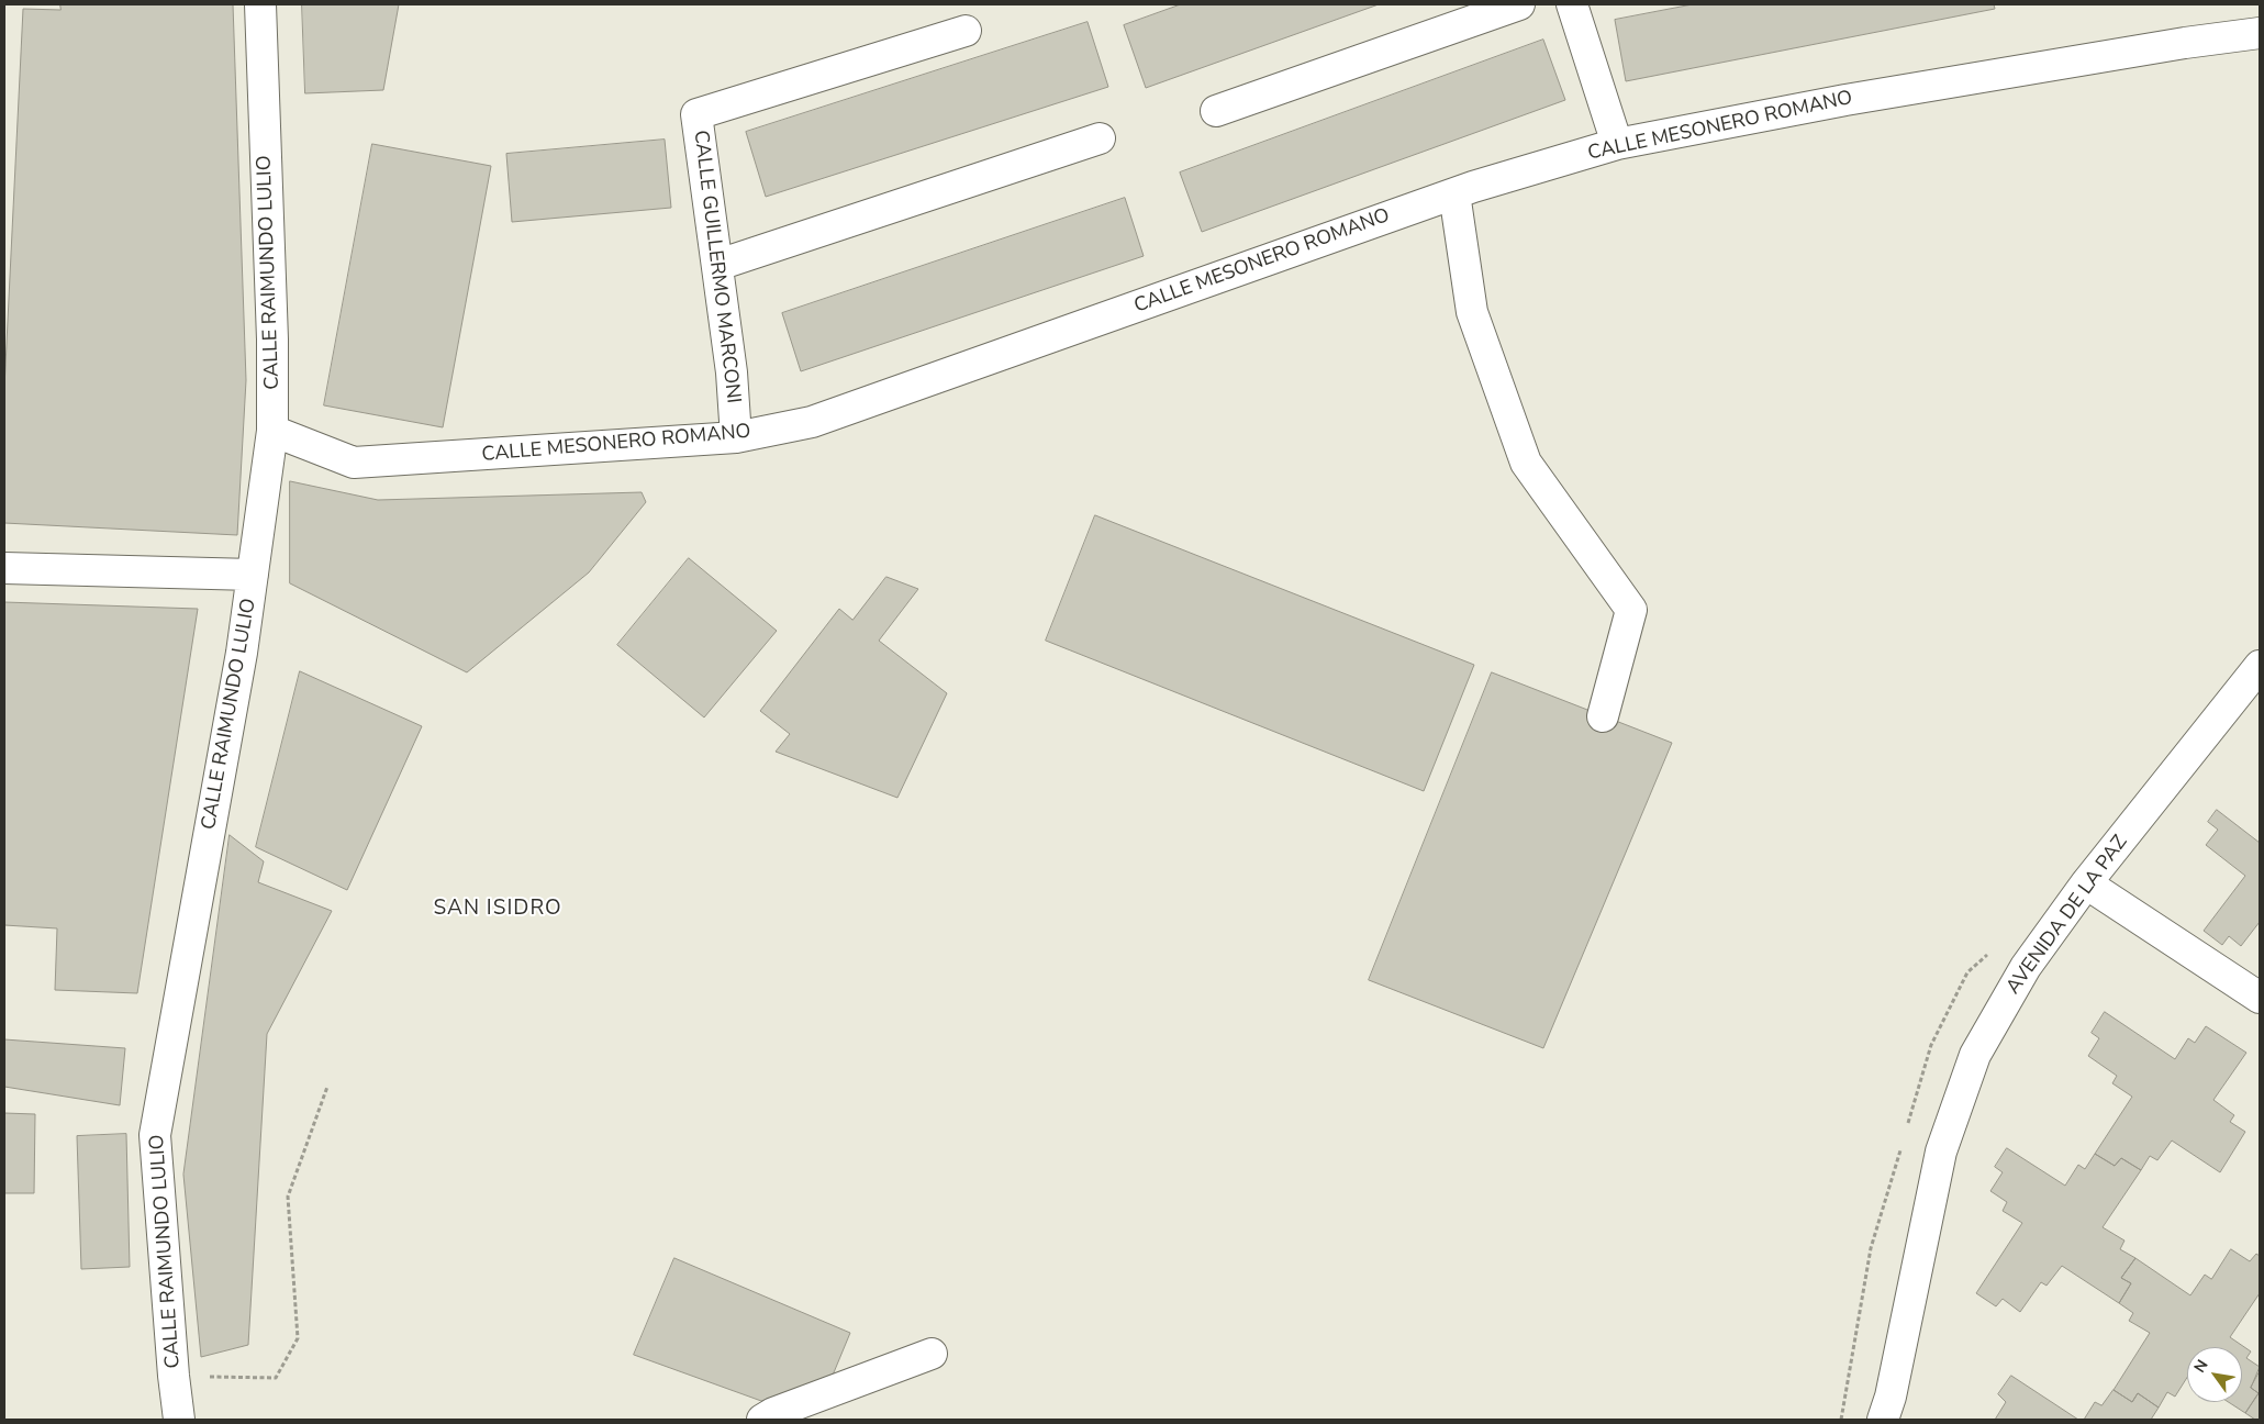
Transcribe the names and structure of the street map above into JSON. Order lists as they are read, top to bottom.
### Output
{
  "streets": {
    "street": [
      "CALLE MESONERO ROMANO",
      "CALLE GUILLERMO MARCONI",
      "CALLE RAIMUNDO LULIO",
      "AVENIDA DE LA PAZ"
    ]
  },
  "crossings": [
    ["CALLE MESONERO ROMANO", "CALLE GUILLERMO MARCONI"],
    ["CALLE MESONERO ROMANO", "CALLE RAIMUNDO LULIO"]
  ],
  "districts": ["SAN ISIDRO"],
  "north": "top left"
}
